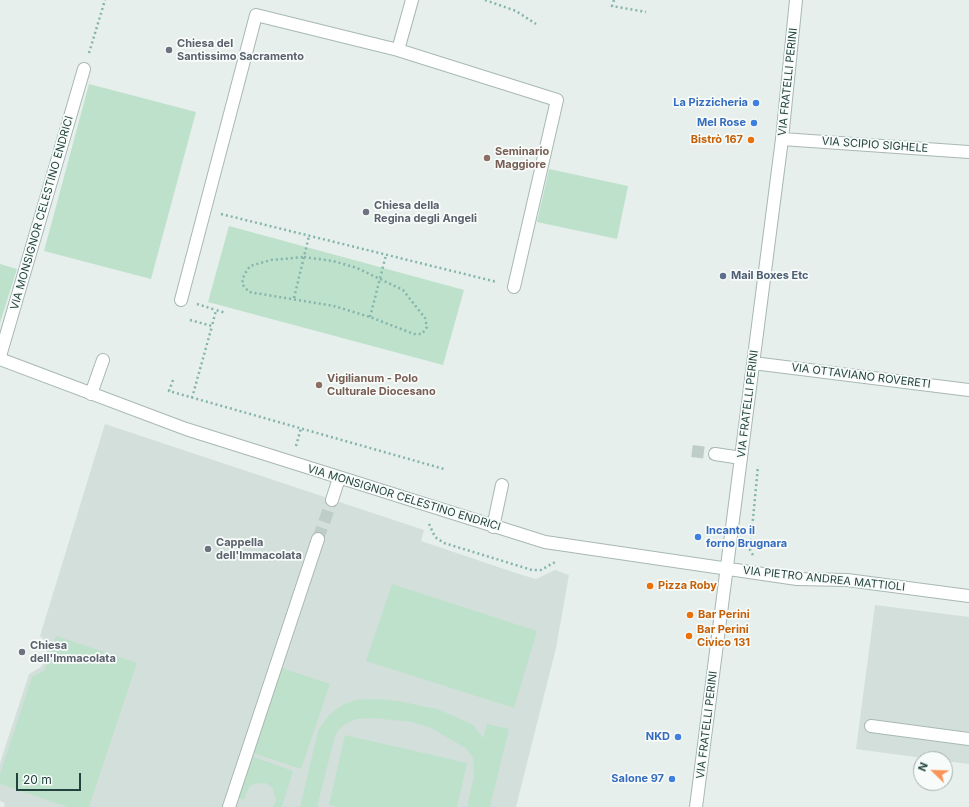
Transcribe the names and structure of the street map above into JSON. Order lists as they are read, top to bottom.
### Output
{
  "streets": {
    "street": [
      "VIA FRATELLI PERINI",
      "VIA SCIPIO SIGHELE",
      "VIA MONSIGNOR CELESTINO ENDRICI",
      "VIA OTTAVIANO ROVERETI",
      "VIA PIETRO ANDREA MATTIOLI"
    ]
  },
  "crossings": [
    ["VIA FRATELLI PERINI", "VIA SCIPIO SIGHELE"],
    ["VIA FRATELLI PERINI", "VIA MONSIGNOR CELESTINO ENDRICI"],
    ["VIA FRATELLI PERINI", "VIA OTTAVIANO ROVERETI"],
    ["VIA FRATELLI PERINI", "VIA PIETRO ANDREA MATTIOLI"],
    ["VIA MONSIGNOR CELESTINO ENDRICI", "VIA PIETRO ANDREA MATTIOLI"]
  ],
  "places": [
    "Chiesa del Santissimo Sacramento",
    "La Pizzicheria",
    "Mel Rose",
    "Bistrò 167",
    "Seminario Maggiore",
    "Chiesa della Regina degli Angeli",
    "Mail Boxes Etc",
    "Vigilianum - Polo Culturale Diocesano",
    "Incanto il forno Brugnara",
    "Cappella dell'Immacolata",
    "Pizza Roby",
    "Bar Perini",
    "Bar Perini Civico 131",
    "Chiesa dell'Immacolata",
    "NKD",
    "Salone 97"
  ],
  "scale_bar": "20 m",
  "north": "top left"
}
